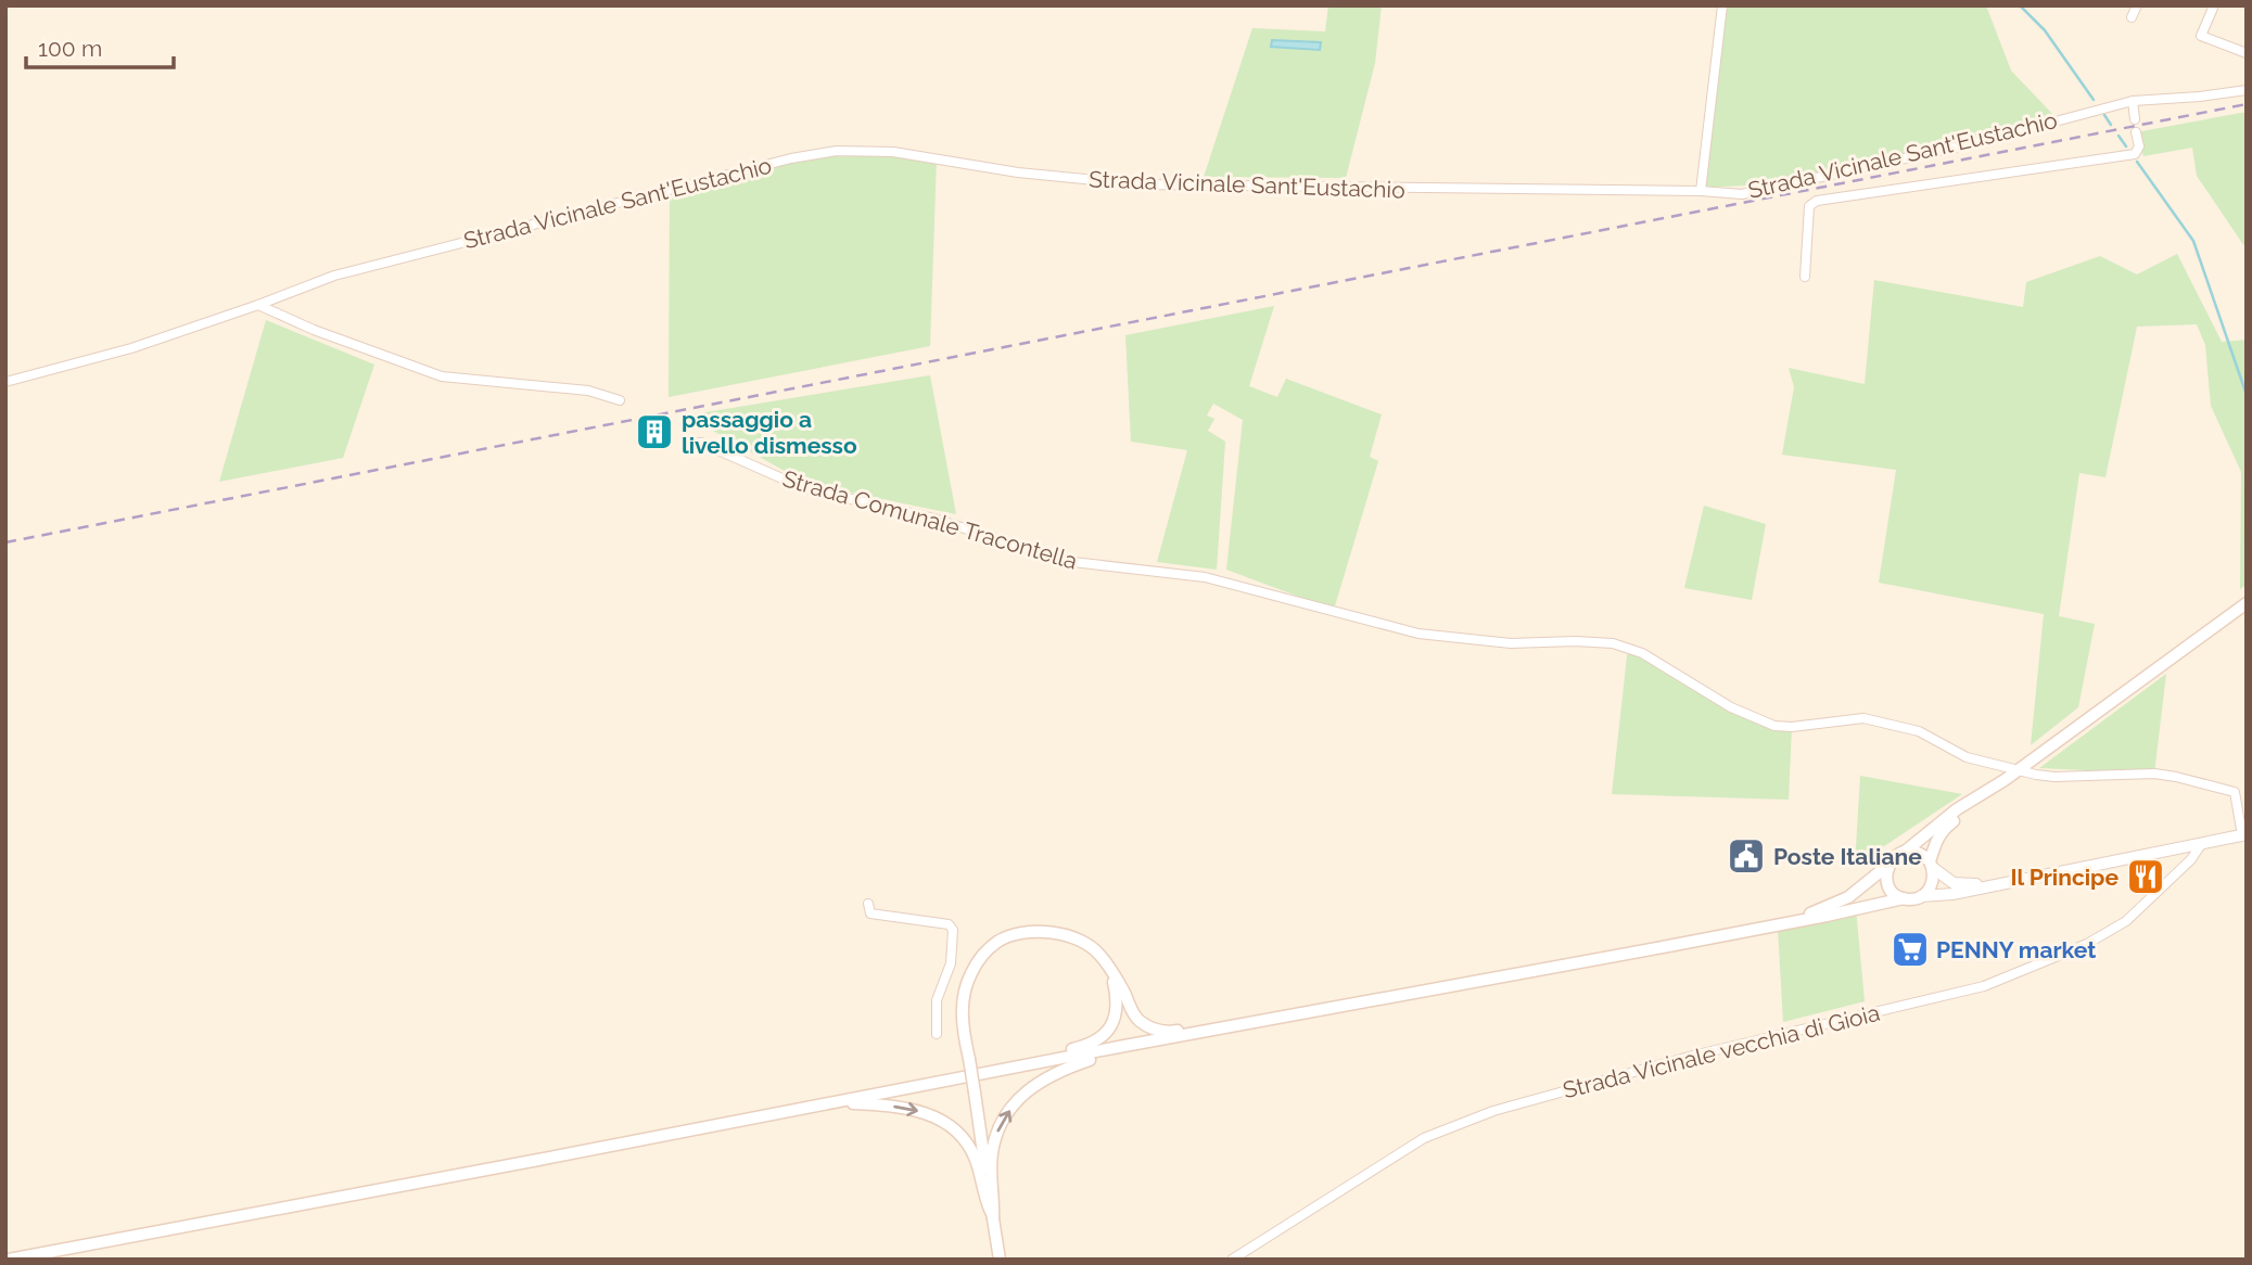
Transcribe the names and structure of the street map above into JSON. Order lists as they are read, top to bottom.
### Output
{
  "streets": {
    "street": ["Strada Vicinale Sant'Eustachio", "Strada Comunale Tracontella", "Strada Vicinale vecchia di Gioia"]
  },
  "places": {
    "building": ["passaggio a livello dismesso"],
    "public building": ["Poste Italiane"],
    "restaurant": ["Il Principe"],
    "supermarket": ["PENNY market"]
  },
  "scale_bar": "100 m"
}
